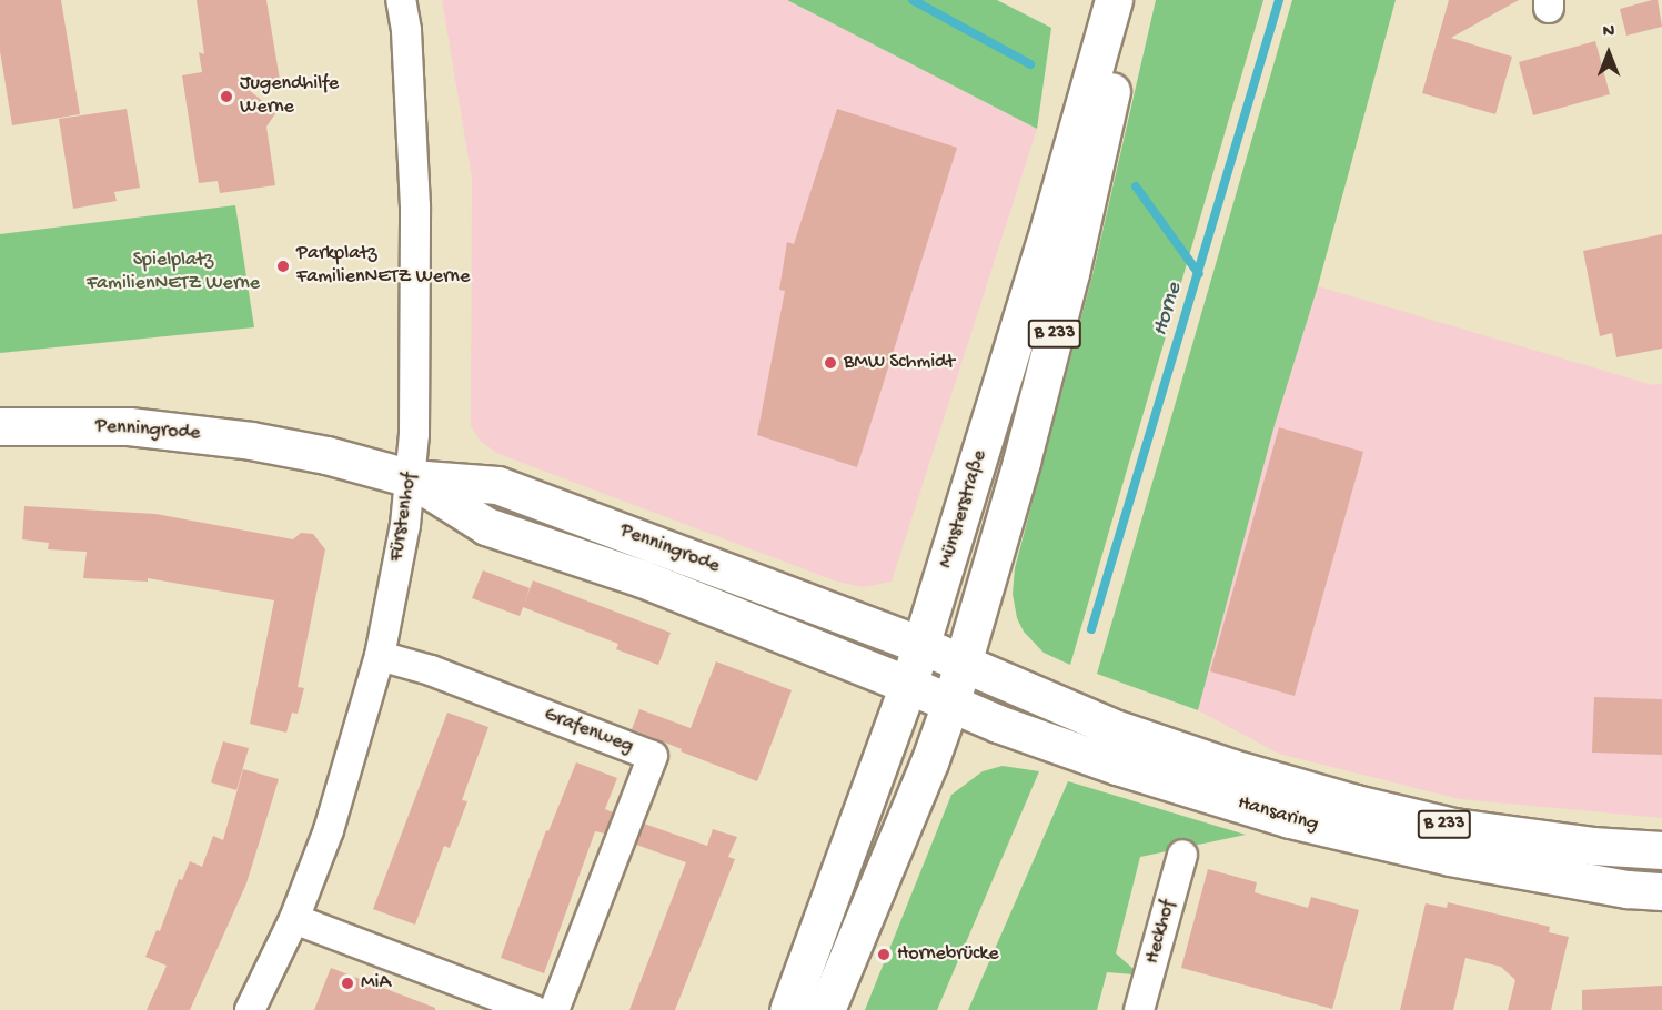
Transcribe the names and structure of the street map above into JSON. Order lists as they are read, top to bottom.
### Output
{
  "streets": {
    "main road": [
      "B 233",
      "Penningrode",
      "Münsterstraße",
      "Hansaring"
    ],
    "street": ["Fürstenhof", "Grafenweg", "Heckhof"]
  },
  "crossings": [
    ["Penningrode", "Münsterstraße"],
    ["Penningrode", "Fürstenhof"],
    ["Penningrode", "Hansaring"],
    ["Münsterstraße", "Hansaring"],
    ["Fürstenhof", "Grafenweg"]
  ],
  "water": ["Horne"],
  "parks": ["Spielplatz FamilienNETZ Werne"],
  "places": [
    "Jugendhilfe Werne",
    "Parkplatz FamilienNETZ Werne",
    "BMW Schmidt",
    "Hornebrücke",
    "MiA"
  ],
  "north": "top"
}
